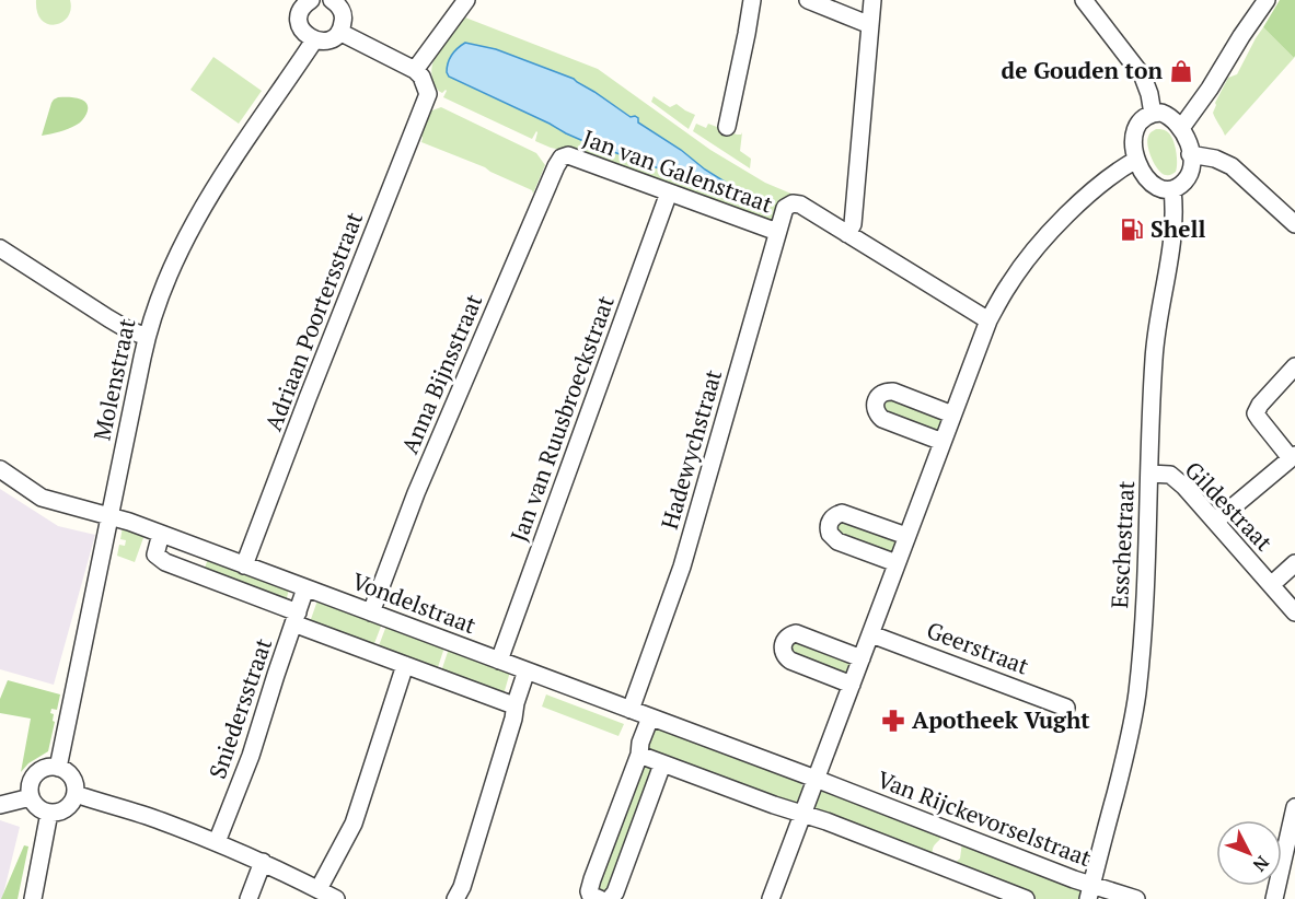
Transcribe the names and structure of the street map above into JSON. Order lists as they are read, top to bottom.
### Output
{
  "streets": {
    "street": [
      "Jan van Galenstraat",
      "Adriaan Poortersstraat",
      "Anna Bijnsstraat",
      "Molenstraat",
      "Jan van Ruusbroeckstraat",
      "Hadewychstraat",
      "Gildestraat",
      "Esschestraat",
      "Vondelstraat",
      "Geerstraat",
      "Sniedersstraat",
      "Van Rijckevorselstraat"
    ]
  },
  "crossings": [
    ["Jan van Galenstraat", "Anna Bijnsstraat"],
    ["Jan van Galenstraat", "Jan van Ruusbroeckstraat"],
    ["Jan van Galenstraat", "Hadewychstraat"],
    ["Adriaan Poortersstraat", "Vondelstraat"],
    ["Anna Bijnsstraat", "Vondelstraat"],
    ["Molenstraat", "Vondelstraat"],
    ["Jan van Ruusbroeckstraat", "Vondelstraat"],
    ["Hadewychstraat", "Vondelstraat"],
    ["Gildestraat", "Esschestraat"],
    ["Esschestraat", "Van Rijckevorselstraat"],
    ["Vondelstraat", "Sniedersstraat"],
    ["Vondelstraat", "Van Rijckevorselstraat"]
  ],
  "places": {
    "shop": ["de Gouden ton"],
    "fuel station": ["Shell"],
    "pharmacy": ["Apotheek Vught"]
  },
  "north": "bottom right"
}
